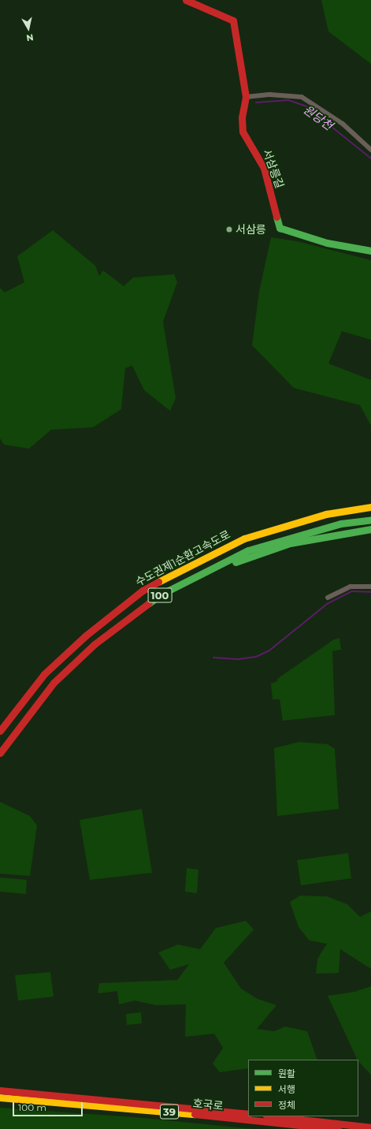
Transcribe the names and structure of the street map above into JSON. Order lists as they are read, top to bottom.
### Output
{
  "streets": {
    "main road": [
      "서삼릉길",
      "수도권제1순환고속도로",
      "100",
      "호국로",
      "39"
    ]
  },
  "water": ["원당천"],
  "places": ["서삼릉"],
  "legend": ["원활", "서행", "정체"],
  "scale_bar": "100 m",
  "north": "bottom"
}
